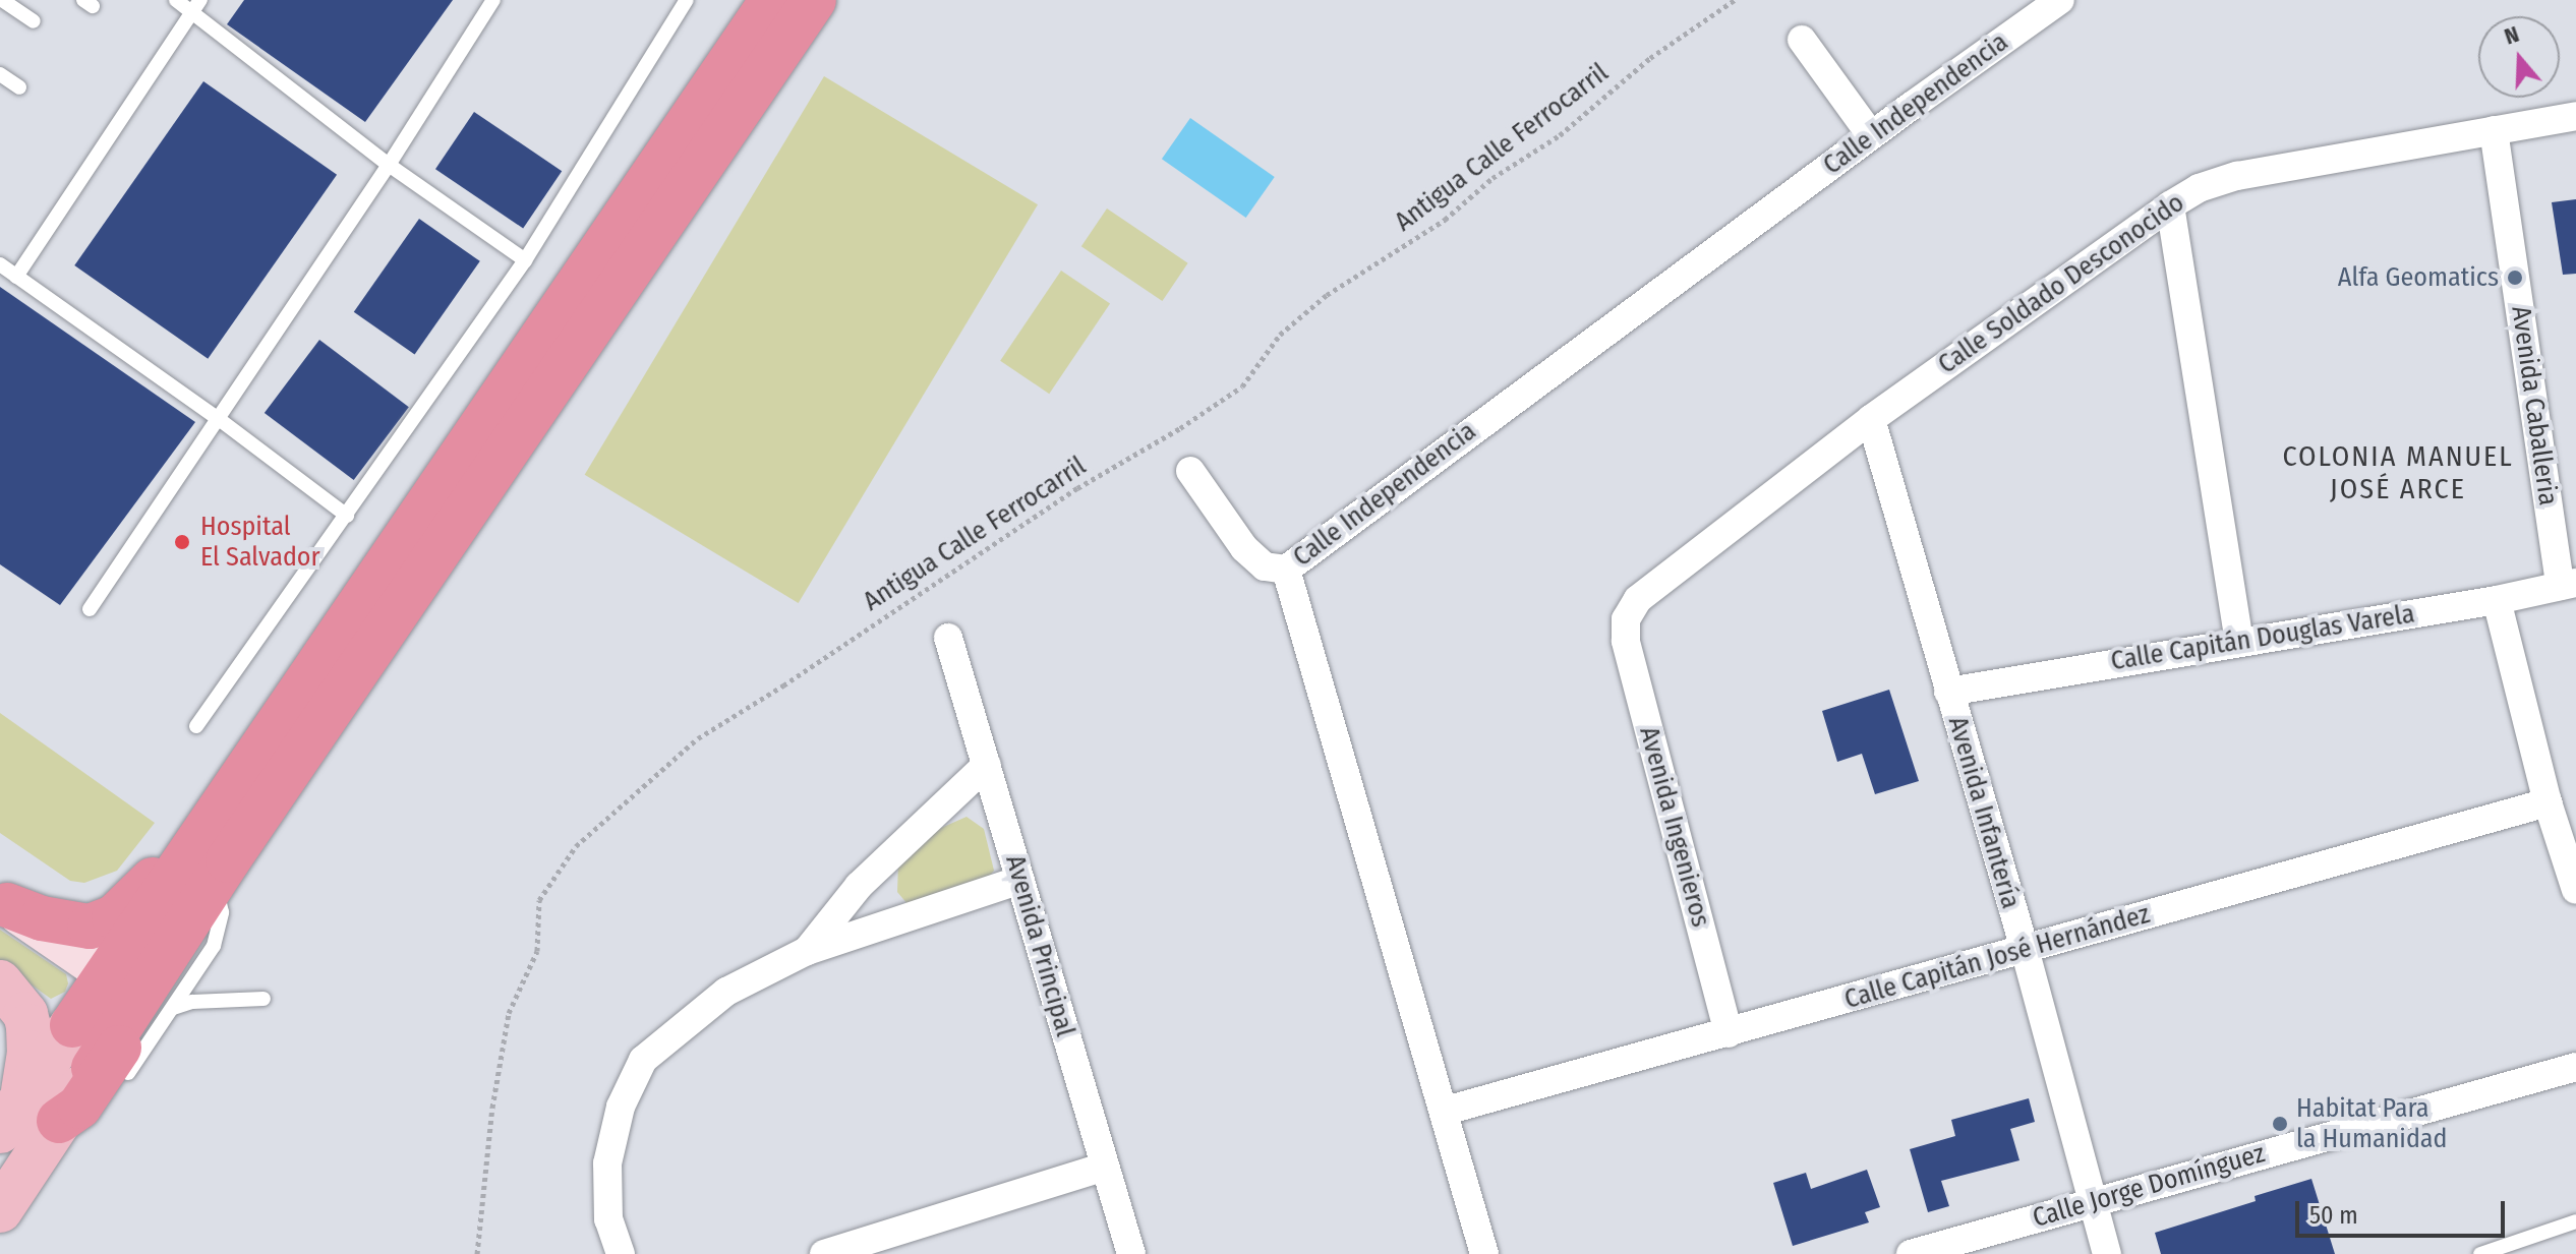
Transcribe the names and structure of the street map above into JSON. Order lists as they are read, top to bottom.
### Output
{
  "streets": {
    "street": [
      "Calle Independencia",
      "Calle Soldado Desconocido",
      "Avenida Caballeria",
      "Calle Capitán Douglas Varela",
      "Avenida Infantería",
      "Avenida Ingenieros",
      "Avenida Principal",
      "Calle Capitán José Hernández",
      "Calle Jorge Domínguez"
    ],
    "path": ["Antigua Calle Ferrocarril"]
  },
  "crossings": [
    ["Calle Independencia", "Calle Capitán José Hernández"],
    ["Calle Soldado Desconocido", "Avenida Caballeria"],
    ["Calle Soldado Desconocido", "Avenida Infantería"],
    ["Calle Soldado Desconocido", "Avenida Ingenieros"],
    ["Avenida Caballeria", "Calle Capitán Douglas Varela"],
    ["Calle Capitán Douglas Varela", "Avenida Infantería"],
    ["Avenida Infantería", "Calle Capitán José Hernández"],
    ["Avenida Infantería", "Calle Jorge Domínguez"],
    ["Avenida Ingenieros", "Calle Capitán José Hernández"]
  ],
  "districts": ["COLONIA MANUEL JOSÉ ARCE"],
  "places": ["Alfa Geomatics", "Hospital El Salvador", "Habitat Para la Humanidad"],
  "scale_bar": "50 m",
  "north": "top"
}
